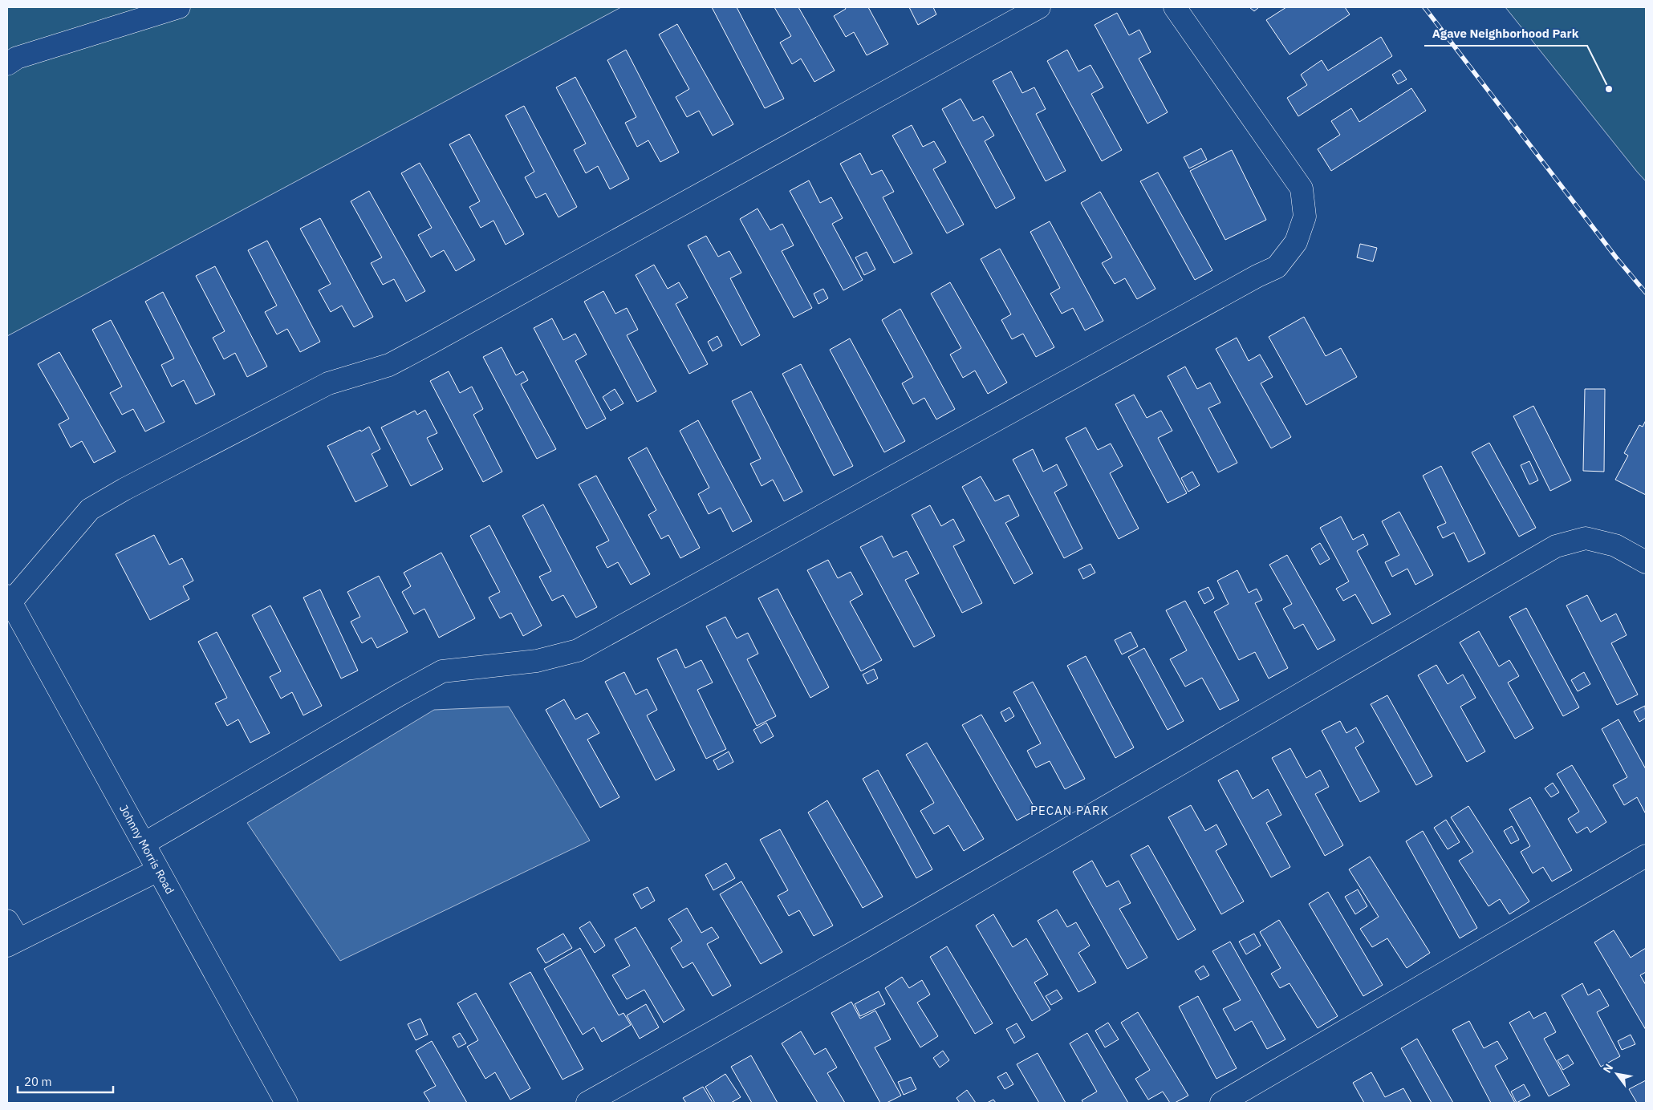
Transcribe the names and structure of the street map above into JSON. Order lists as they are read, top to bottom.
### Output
{
  "streets": {
    "street": ["Johnny Morris Road"]
  },
  "districts": ["PECAN PARK"],
  "places": ["Agave Neighborhood Park"],
  "scale_bar": "20 m",
  "north": "top left"
}
